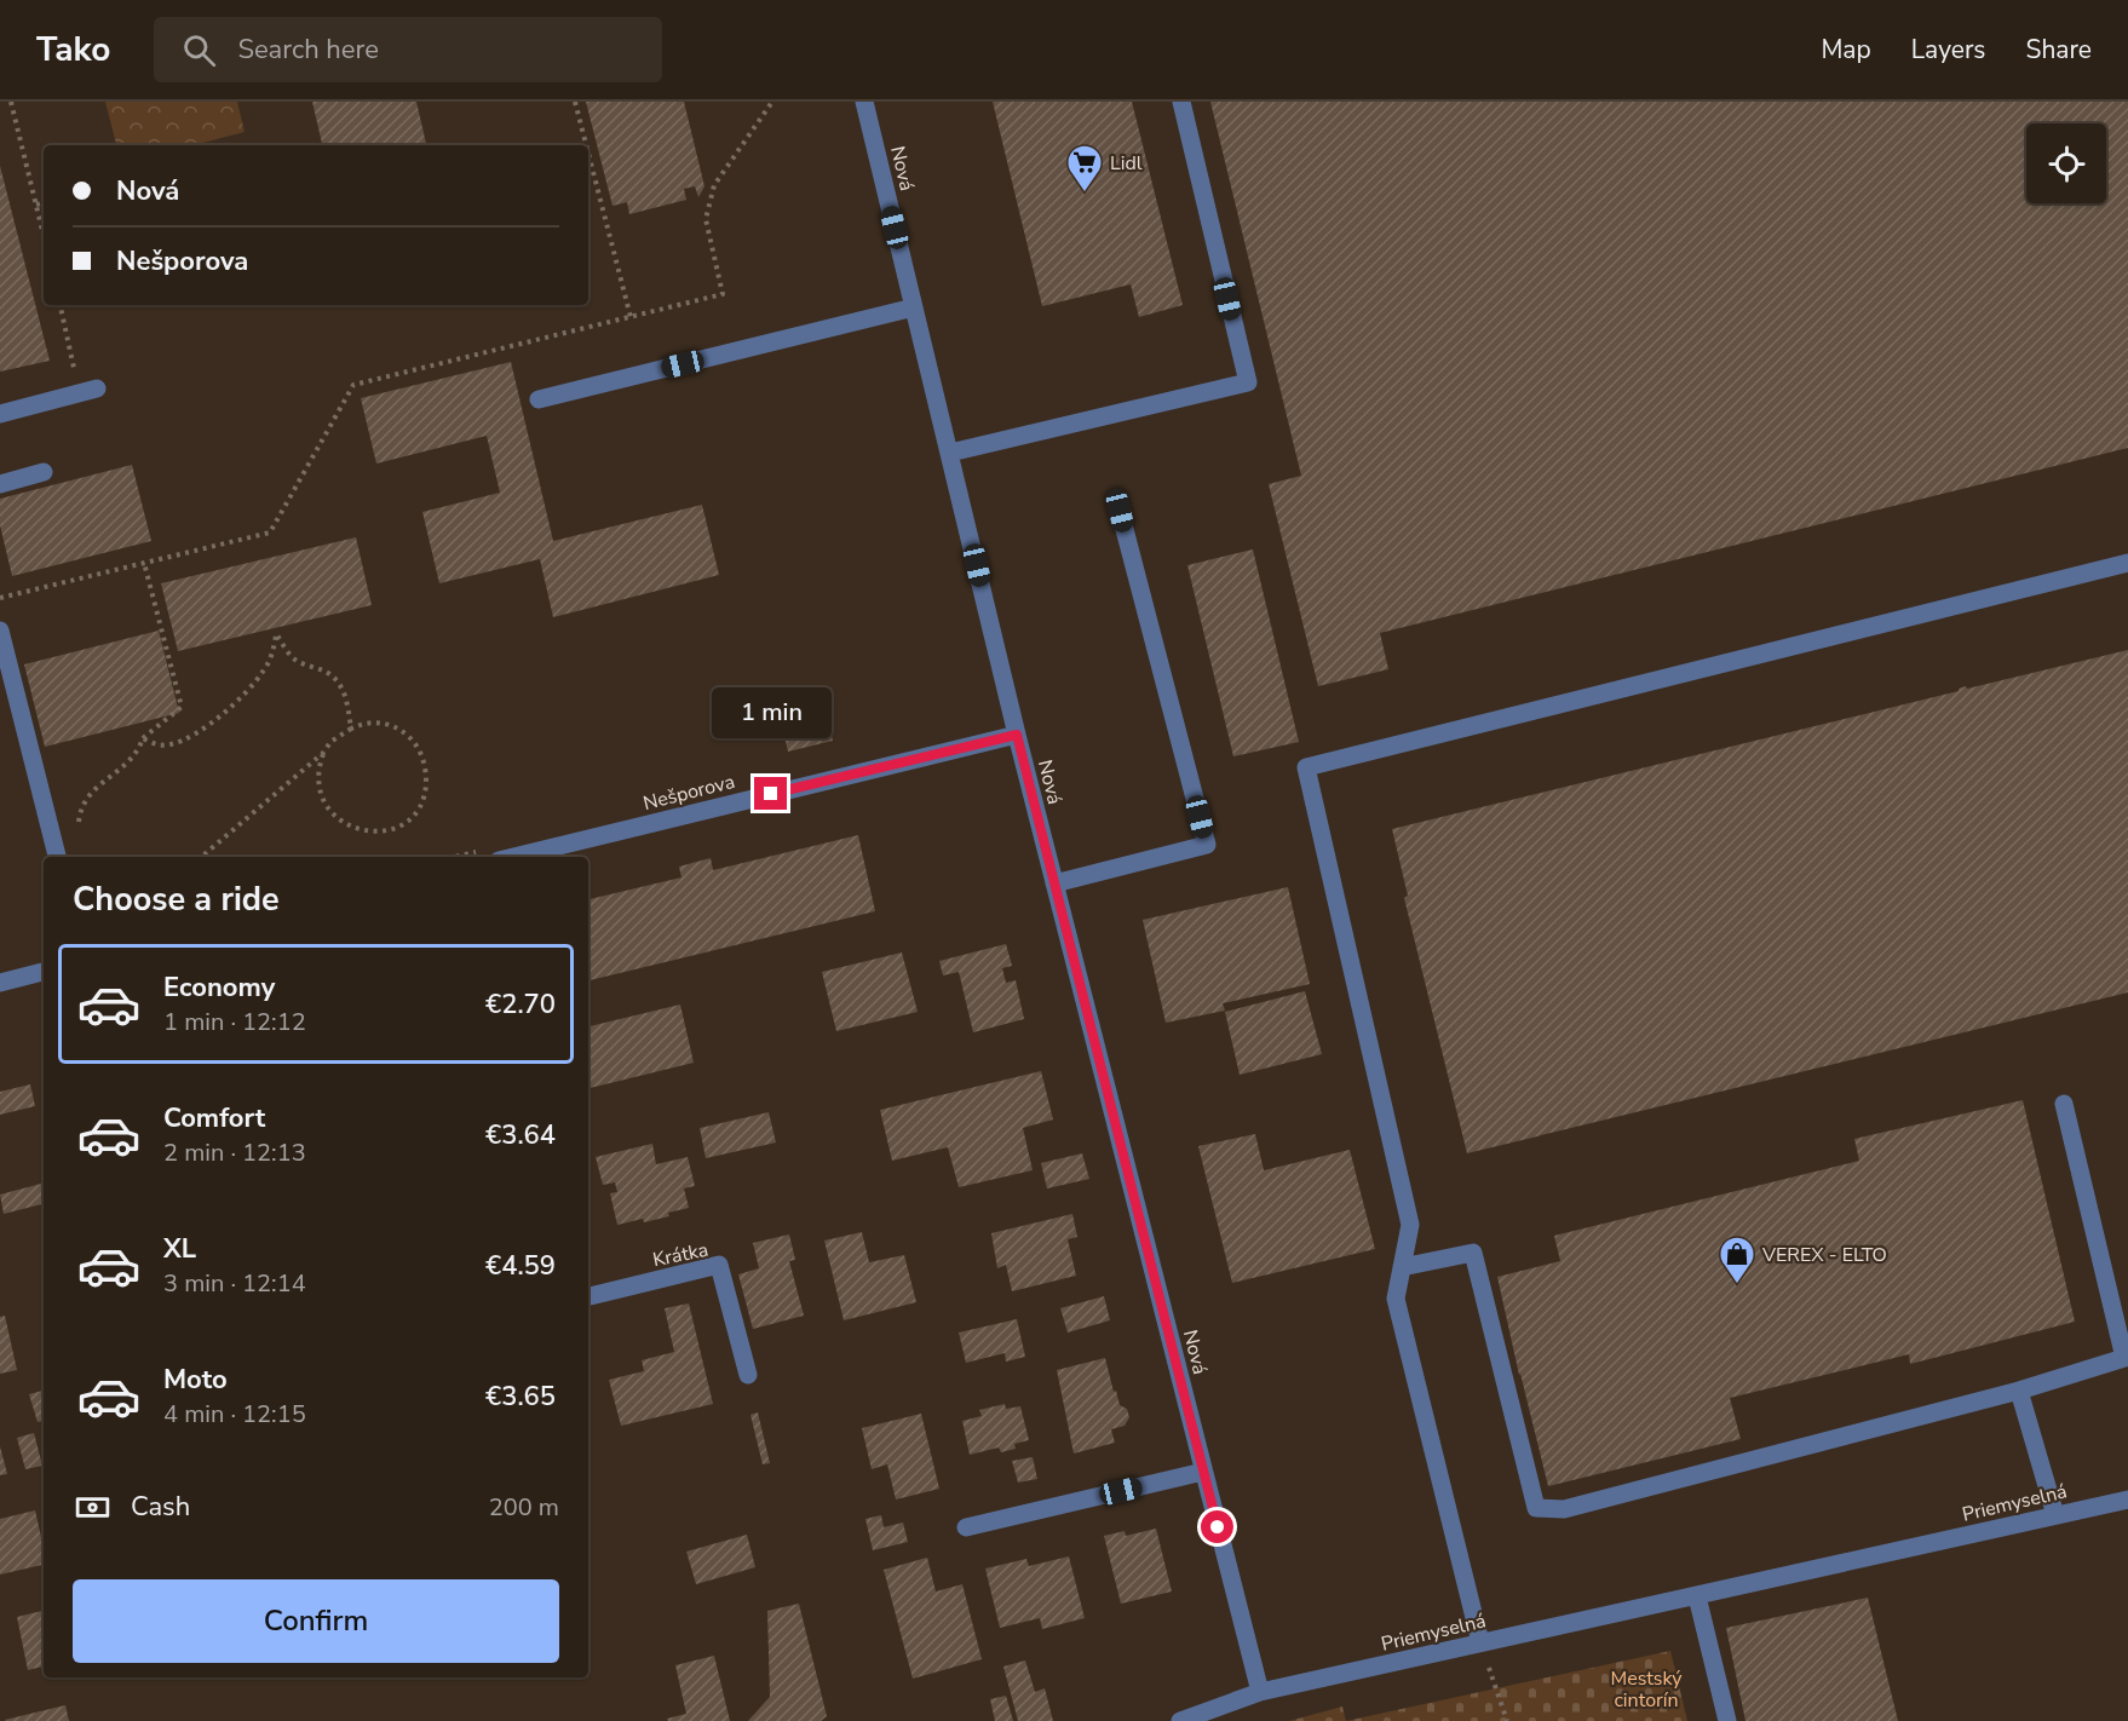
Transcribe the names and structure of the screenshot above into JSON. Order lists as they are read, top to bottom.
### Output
{
  "streets": {
    "street": [
      "Nová",
      "Nešporova",
      "Krátka",
      "Priemyselná"
    ]
  },
  "crossings": [
    ["Nová", "Nešporova"],
    ["Nová", "Priemyselná"]
  ],
  "parks": ["Mestský cintorín"],
  "places": {
    "supermarket": ["Lidl"],
    "shop": ["VEREX - ELTO"]
  },
  "page": {
    "header": "Tako",
    "search": "Search here",
    "nav": ["Map", "Layers", "Share"],
    "banner": ["Nová", "Nešporova"],
    "bubble": "1 min",
    "heading": "Choose a ride",
    "list": [
      {
        "name": "Economy",
        "note": "1 min · 12:12",
        "value": "€2.70"
      },
      {
        "name": "Comfort",
        "note": "2 min · 12:13",
        "value": "€3.64"
      },
      {
        "name": "XL",
        "note": "3 min · 12:14",
        "value": "€4.59"
      },
      {
        "name": "Moto",
        "note": "4 min · 12:15",
        "value": "€3.65"
      }
    ],
    "pay": ["Cash", "200 m"],
    "buttons": "Confirm"
  }
}
